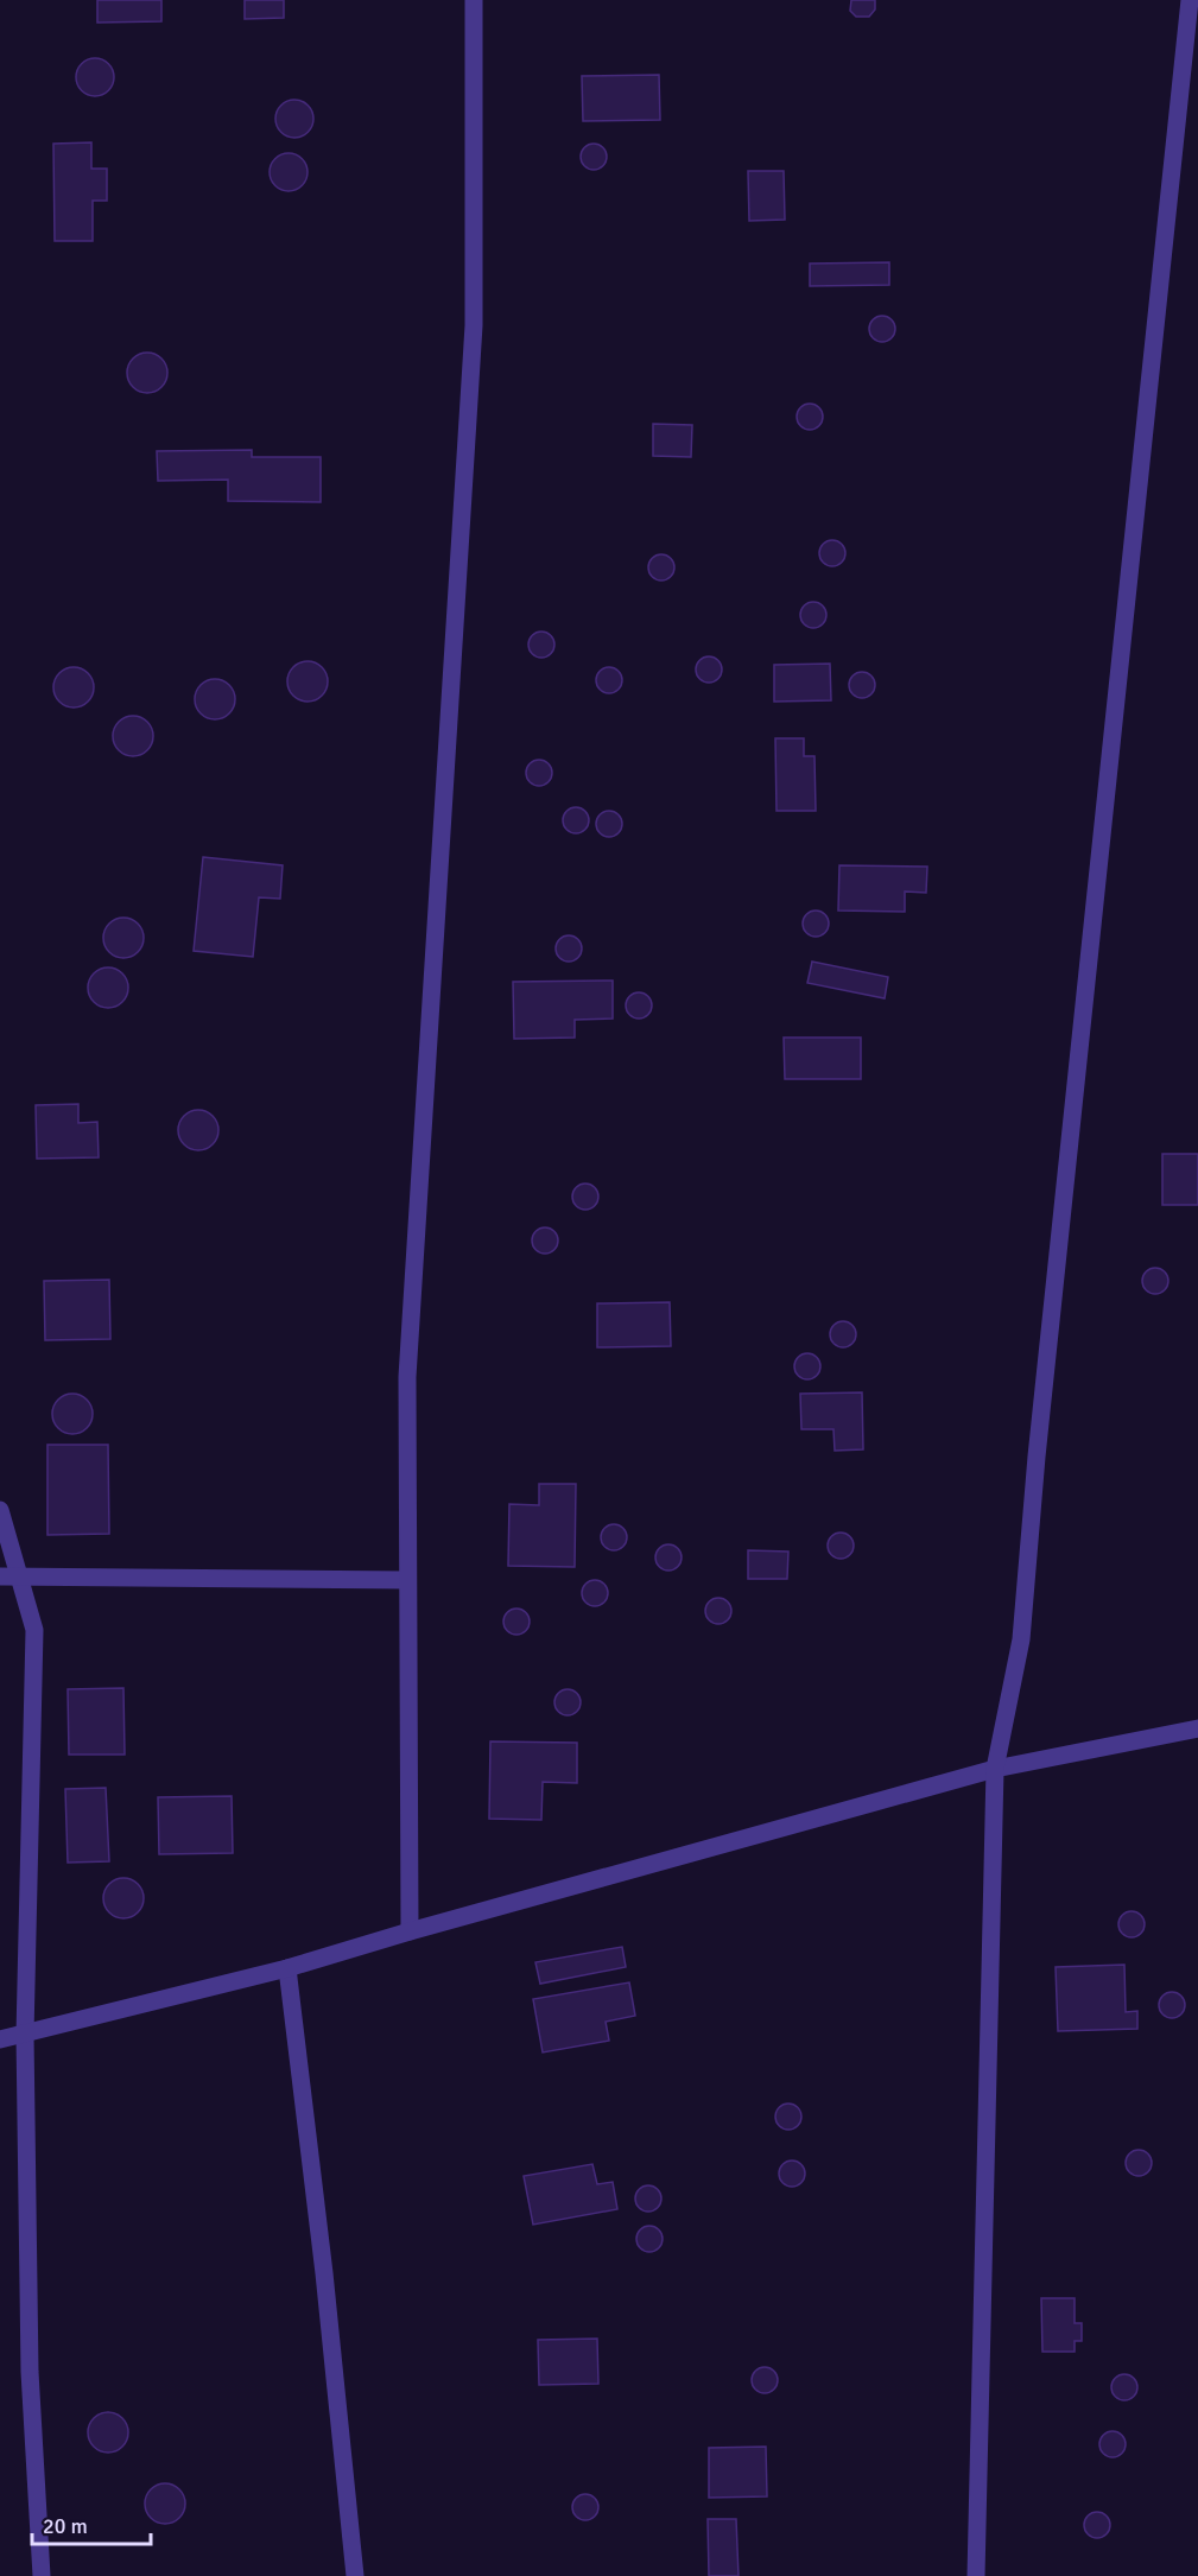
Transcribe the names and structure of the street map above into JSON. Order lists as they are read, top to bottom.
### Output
{
  "scale_bar": "20 m"
}
